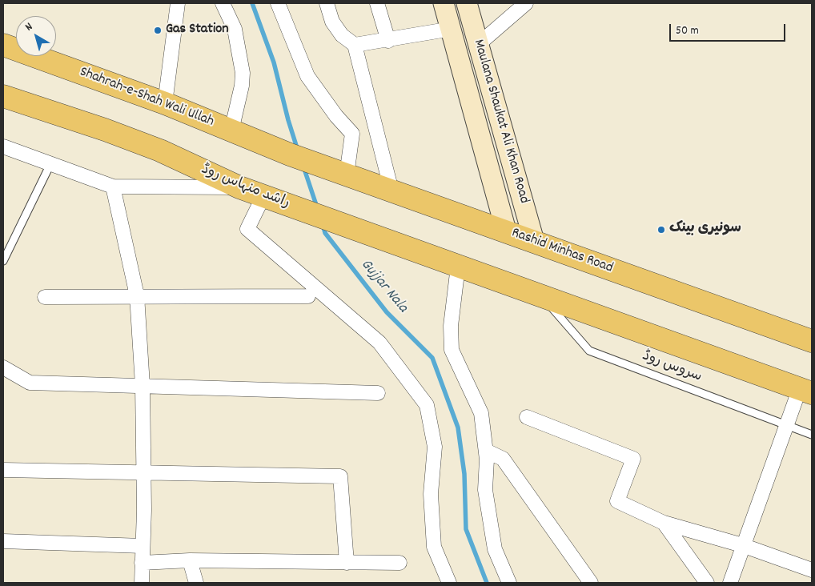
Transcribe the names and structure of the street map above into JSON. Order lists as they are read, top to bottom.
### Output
{
  "streets": {
    "main road": [
      "Shahrah-e-Shah Wali Ullah",
      "Maulana Shaukat Ali Khan Road",
      "راشد منہاس روڈ",
      "Rashid Minhas Road"
    ],
    "lane": ["سروس روڈ"]
  },
  "crossings": [
    ["Shahrah-e-Shah Wali Ullah", "Rashid Minhas Road"],
    ["Maulana Shaukat Ali Khan Road", "Rashid Minhas Road"]
  ],
  "water": ["Gujjar Nala"],
  "places": ["Gas Station", "سونیری بینک"],
  "scale_bar": "50 m",
  "north": "top left"
}
